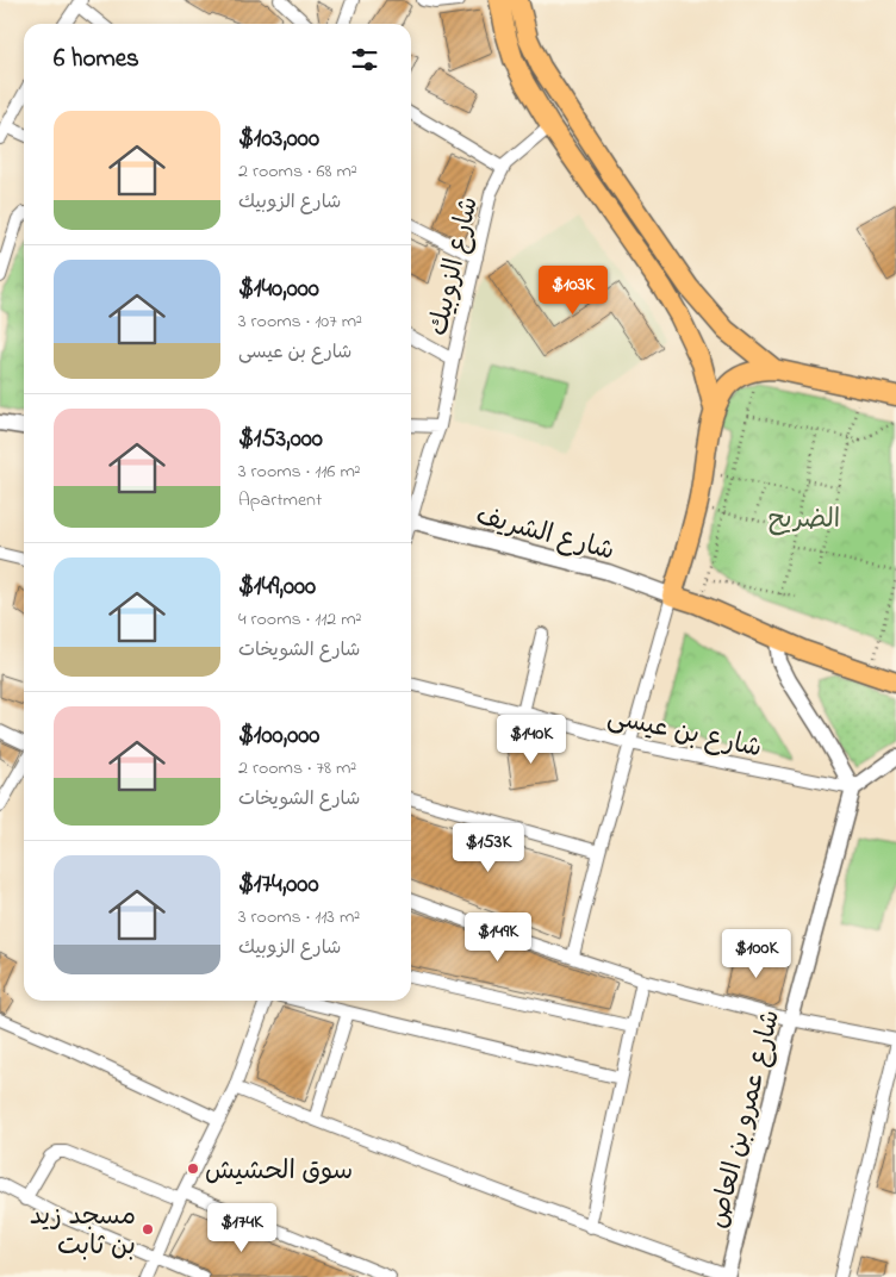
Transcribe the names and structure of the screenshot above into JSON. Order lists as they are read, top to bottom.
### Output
{
  "streets": {
    "street": [
      "شارع الزوبيك",
      "شارع الشريف",
      "شارع بن عيسى",
      "شارع عمرو بن العاص"
    ]
  },
  "crossings": [
    ["شارع بن عيسى", "شارع عمرو بن العاص"]
  ],
  "parks": ["الضريح"],
  "places": ["سوق الحشيش", "مسجد زيد بن ثابت"],
  "page": {
    "heading": "6 homes",
    "list": [
      {
        "name": "$103,000",
        "note": "2 rooms · 68 m² · شارع الزوبيك"
      },
      {
        "name": "$140,000",
        "note": "3 rooms · 107 m² · شارع بن عيسى"
      },
      {
        "name": "$153,000",
        "note": "3 rooms · 116 m² · Apartment"
      },
      {
        "name": "$149,000",
        "note": "4 rooms · 112 m² · شارع الشويخات"
      },
      {
        "name": "$100,000",
        "note": "2 rooms · 78 m² · شارع الشويخات"
      },
      {
        "name": "$174,000",
        "note": "3 rooms · 113 m² · شارع الزوبيك"
      }
    ],
    "price": [
      "$103K",
      "$140K",
      "$153K",
      "$149K",
      "$100K",
      "$174K"
    ]
  }
}
